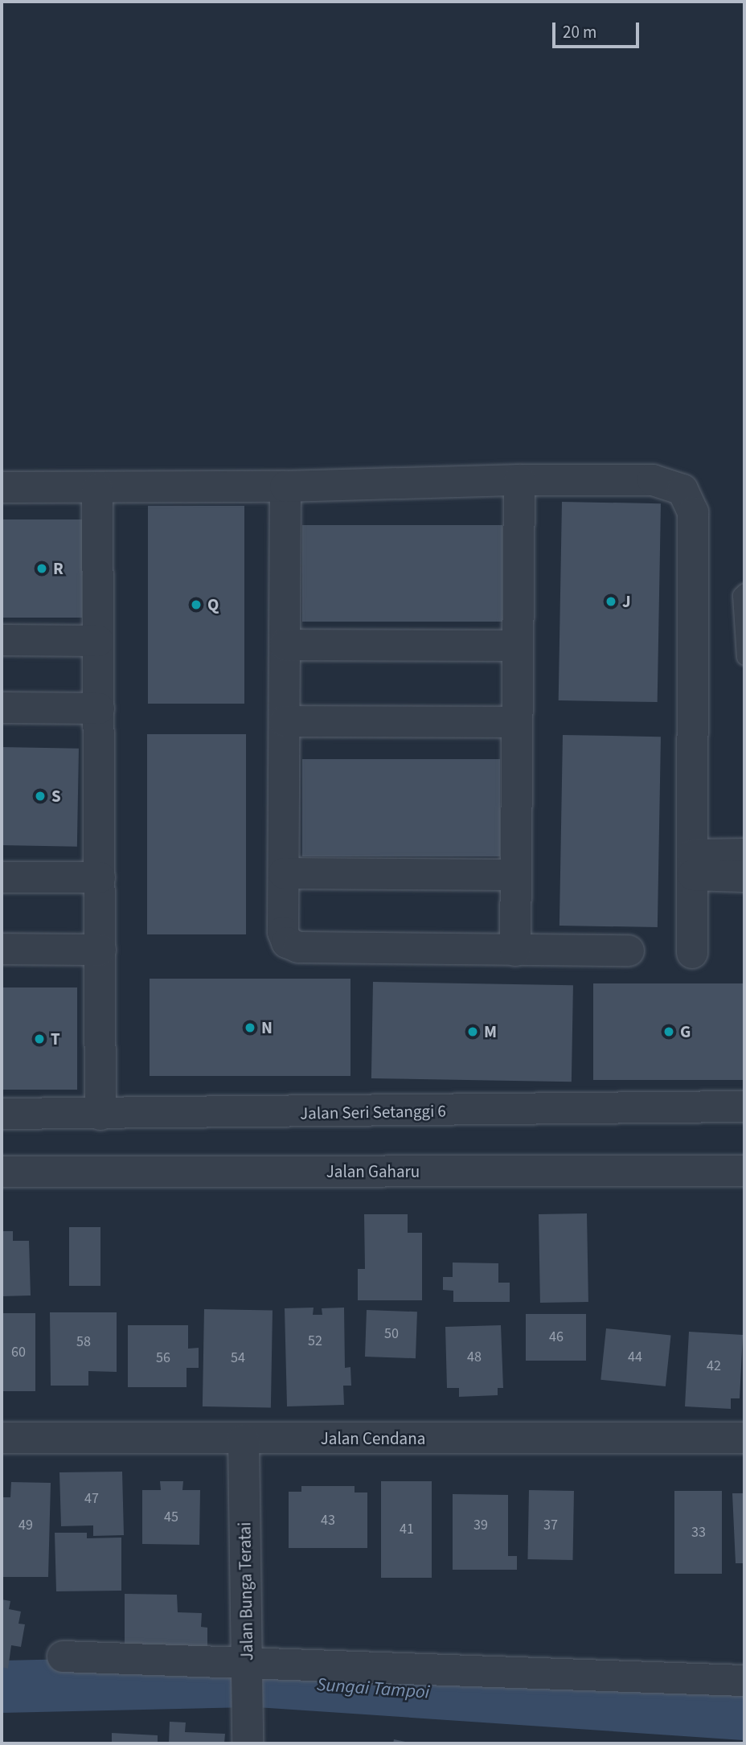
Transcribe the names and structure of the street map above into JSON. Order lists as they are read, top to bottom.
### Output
{
  "streets": {
    "street": [
      "Jalan Seri Setanggi 6",
      "Jalan Gaharu",
      "Jalan Cendana",
      "Jalan Bunga Teratai"
    ]
  },
  "crossings": [
    ["Jalan Cendana", "Jalan Bunga Teratai"]
  ],
  "water": ["Sungai Tampoi"],
  "places": [
    "R",
    "J",
    "Q",
    "S",
    "N",
    "M",
    "G",
    "T"
  ],
  "house_numbers": [
    "50",
    "46",
    "52",
    "58",
    "60",
    "48",
    "44",
    "56",
    "54",
    "42",
    "47",
    "45",
    "43",
    "49",
    "39",
    "37",
    "41",
    "33"
  ],
  "scale_bar": "20 m"
}
